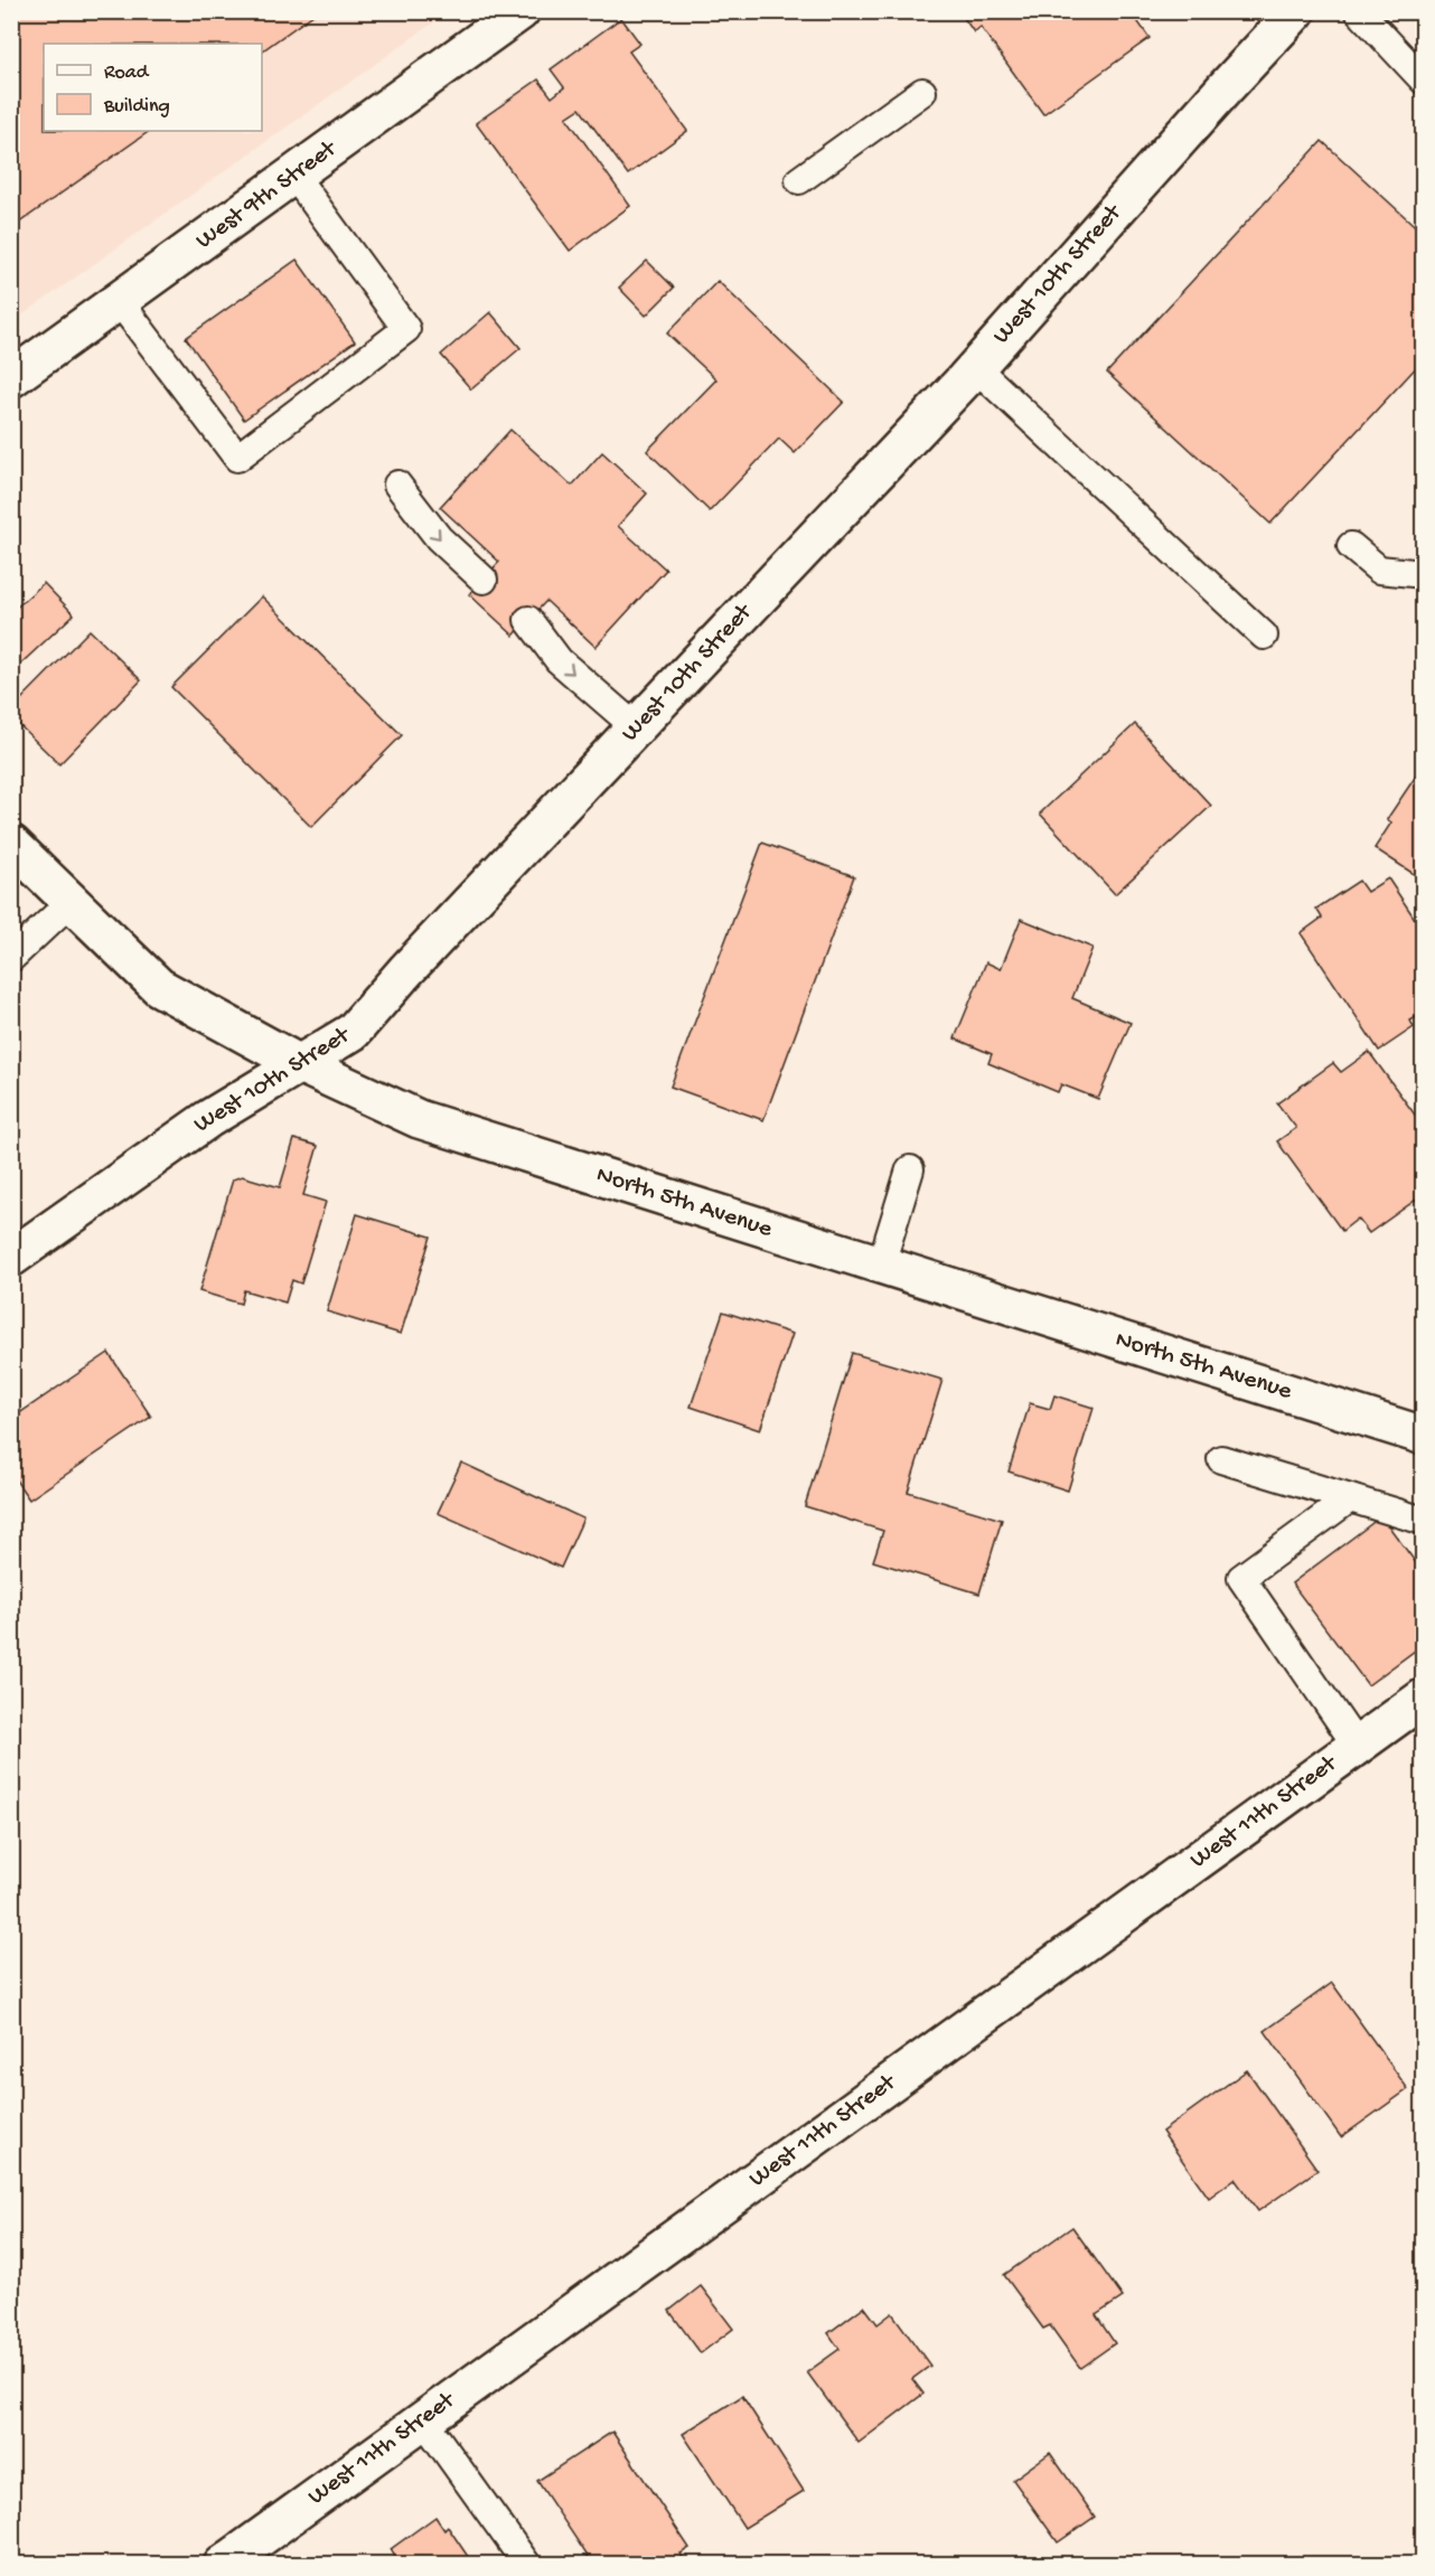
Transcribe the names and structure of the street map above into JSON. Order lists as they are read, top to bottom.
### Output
{
  "streets": {
    "street": [
      "West 9th Street",
      "West 10th Street",
      "North 5th Avenue",
      "West 11th Street"
    ]
  },
  "crossings": [
    ["West 10th Street", "North 5th Avenue"]
  ],
  "legend": ["Road", "Building"]
}
